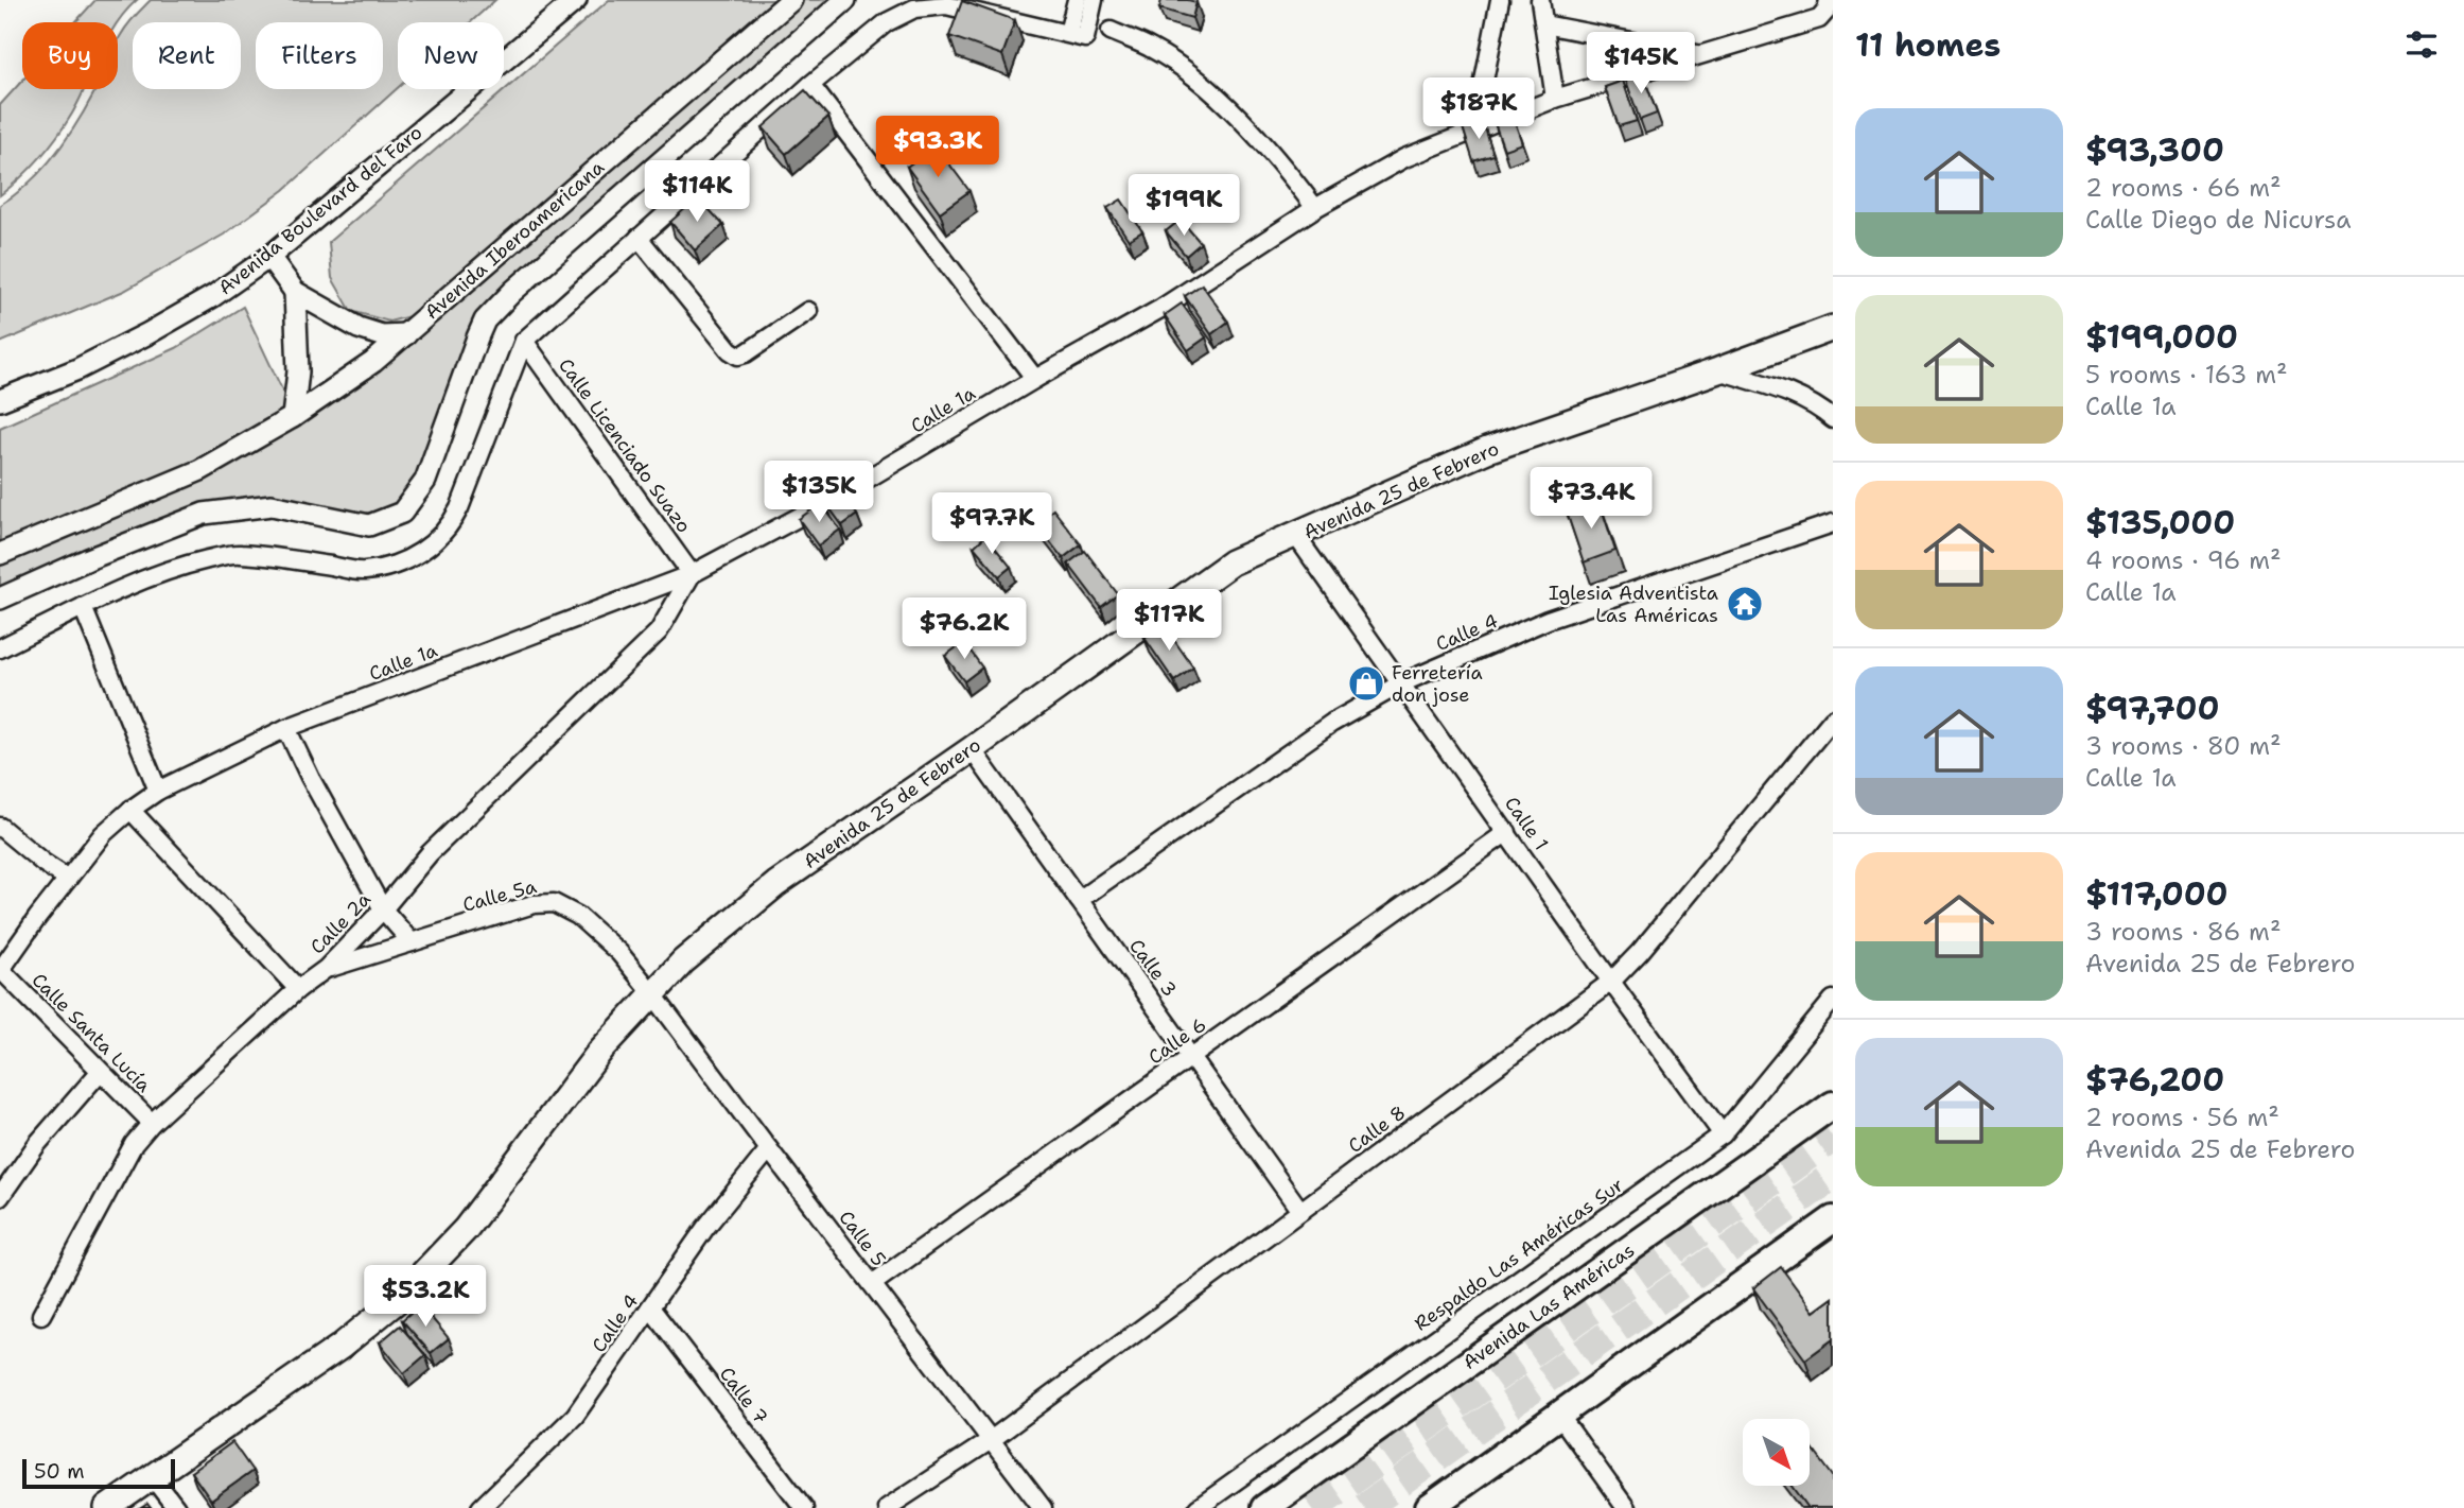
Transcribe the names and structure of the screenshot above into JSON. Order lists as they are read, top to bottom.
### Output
{
  "streets": {
    "main road": ["Avenida 25 de Febrero", "Avenida Las Américas"],
    "street": [
      "Avenida Boulevard del Faro",
      "Avenida Iberoamericana",
      "Calle 1a",
      "Calle Licenciado Suazo",
      "Calle 4",
      "Calle 1",
      "Calle 5a",
      "Calle 2a",
      "Calle 3",
      "Calle Santa Lucía",
      "Calle 6",
      "Calle 8",
      "Calle 5",
      "Respaldo Las Américas Sur",
      "Calle 7"
    ]
  },
  "crossings": [
    ["Calle 1a", "Calle Licenciado Suazo"],
    ["Calle 1a", "Calle 2a"],
    ["Calle 1a", "Calle Santa Lucía"],
    ["Calle Licenciado Suazo", "Calle 2a"],
    ["Avenida 25 de Febrero", "Calle 1"],
    ["Avenida 25 de Febrero", "Calle 5a"],
    ["Avenida 25 de Febrero", "Calle 3"],
    ["Avenida 25 de Febrero", "Calle 5"],
    ["Calle 4", "Calle 1"],
    ["Calle 4", "Calle 3"],
    ["Calle 4", "Calle 5"],
    ["Calle 4", "Calle 7"],
    ["Calle 1", "Calle 6"],
    ["Calle 1", "Calle 8"],
    ["Calle 1", "Respaldo Las Américas Sur"],
    ["Calle 5a", "Calle 2a"],
    ["Calle 5a", "Calle 5"],
    ["Calle 2a", "Calle Santa Lucía"],
    ["Calle 3", "Calle 6"],
    ["Calle 3", "Calle 8"],
    ["Calle 6", "Calle 5"],
    ["Calle 8", "Calle 5"]
  ],
  "places": {
    "temple": ["Iglesia Adventista Las Américas"],
    "shop": ["Ferretería don jose"]
  },
  "scale_bar": "50 m",
  "north": "bottom right",
  "page": {
    "heading": "11 homes",
    "chip": [
      "Buy",
      "Rent",
      "Filters",
      "New"
    ],
    "price": [
      "$145K",
      "$187K",
      "$93.3K",
      "$114K",
      "$199K",
      "$135K",
      "$73.4K",
      "$97.7K",
      "$117K",
      "$76.2K",
      "$53.2K"
    ],
    "list": [
      {
        "name": "$93,300",
        "note": "2 rooms · 66 m² · Calle Diego de Nicursa"
      },
      {
        "name": "$199,000",
        "note": "5 rooms · 163 m² · Calle 1a"
      },
      {
        "name": "$135,000",
        "note": "4 rooms · 96 m² · Calle 1a"
      },
      {
        "name": "$97,700",
        "note": "3 rooms · 80 m² · Calle 1a"
      },
      {
        "name": "$117,000",
        "note": "3 rooms · 86 m² · Avenida 25 de Febrero"
      },
      {
        "name": "$76,200",
        "note": "2 rooms · 56 m² · Avenida 25 de Febrero"
      }
    ],
    "scale": "50 m"
  }
}
